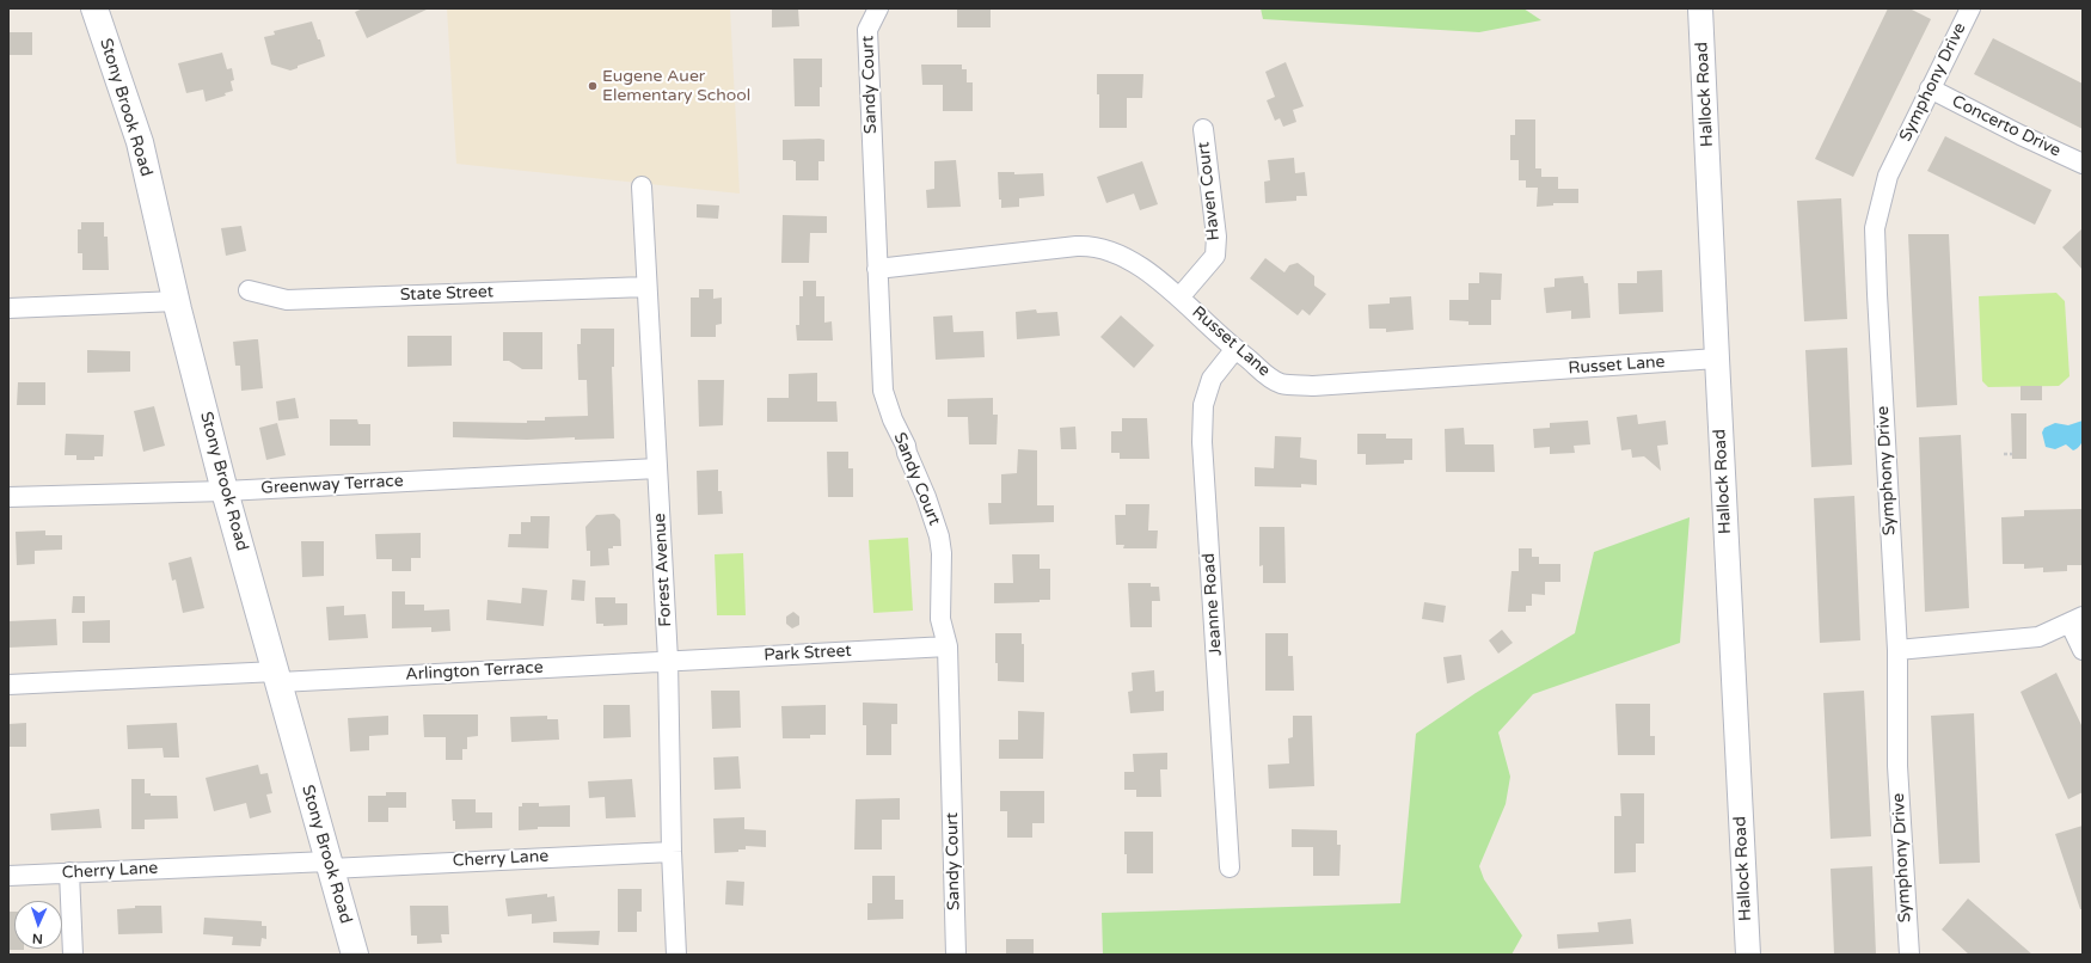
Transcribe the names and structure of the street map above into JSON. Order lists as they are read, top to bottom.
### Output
{
  "streets": {
    "main road": ["Stony Brook Road"],
    "street": [
      "Symphony Drive",
      "Sandy Court",
      "Hallock Road",
      "Concerto Drive",
      "Haven Court",
      "State Street",
      "Russet Lane",
      "Greenway Terrace",
      "Forest Avenue",
      "Jeanne Road",
      "Park Street",
      "Arlington Terrace",
      "Cherry Lane"
    ]
  },
  "crossings": [
    ["Symphony Drive", "Concerto Drive"],
    ["Sandy Court", "Russet Lane"],
    ["Sandy Court", "Park Street"],
    ["Hallock Road", "Russet Lane"],
    ["Stony Brook Road", "Greenway Terrace"],
    ["Stony Brook Road", "Arlington Terrace"],
    ["Stony Brook Road", "Cherry Lane"],
    ["Haven Court", "Russet Lane"],
    ["State Street", "Forest Avenue"],
    ["Russet Lane", "Jeanne Road"],
    ["Greenway Terrace", "Forest Avenue"],
    ["Forest Avenue", "Park Street"],
    ["Forest Avenue", "Arlington Terrace"],
    ["Forest Avenue", "Cherry Lane"],
    ["Park Street", "Arlington Terrace"]
  ],
  "places": ["Eugene Auer Elementary School"],
  "north": "bottom"
}
